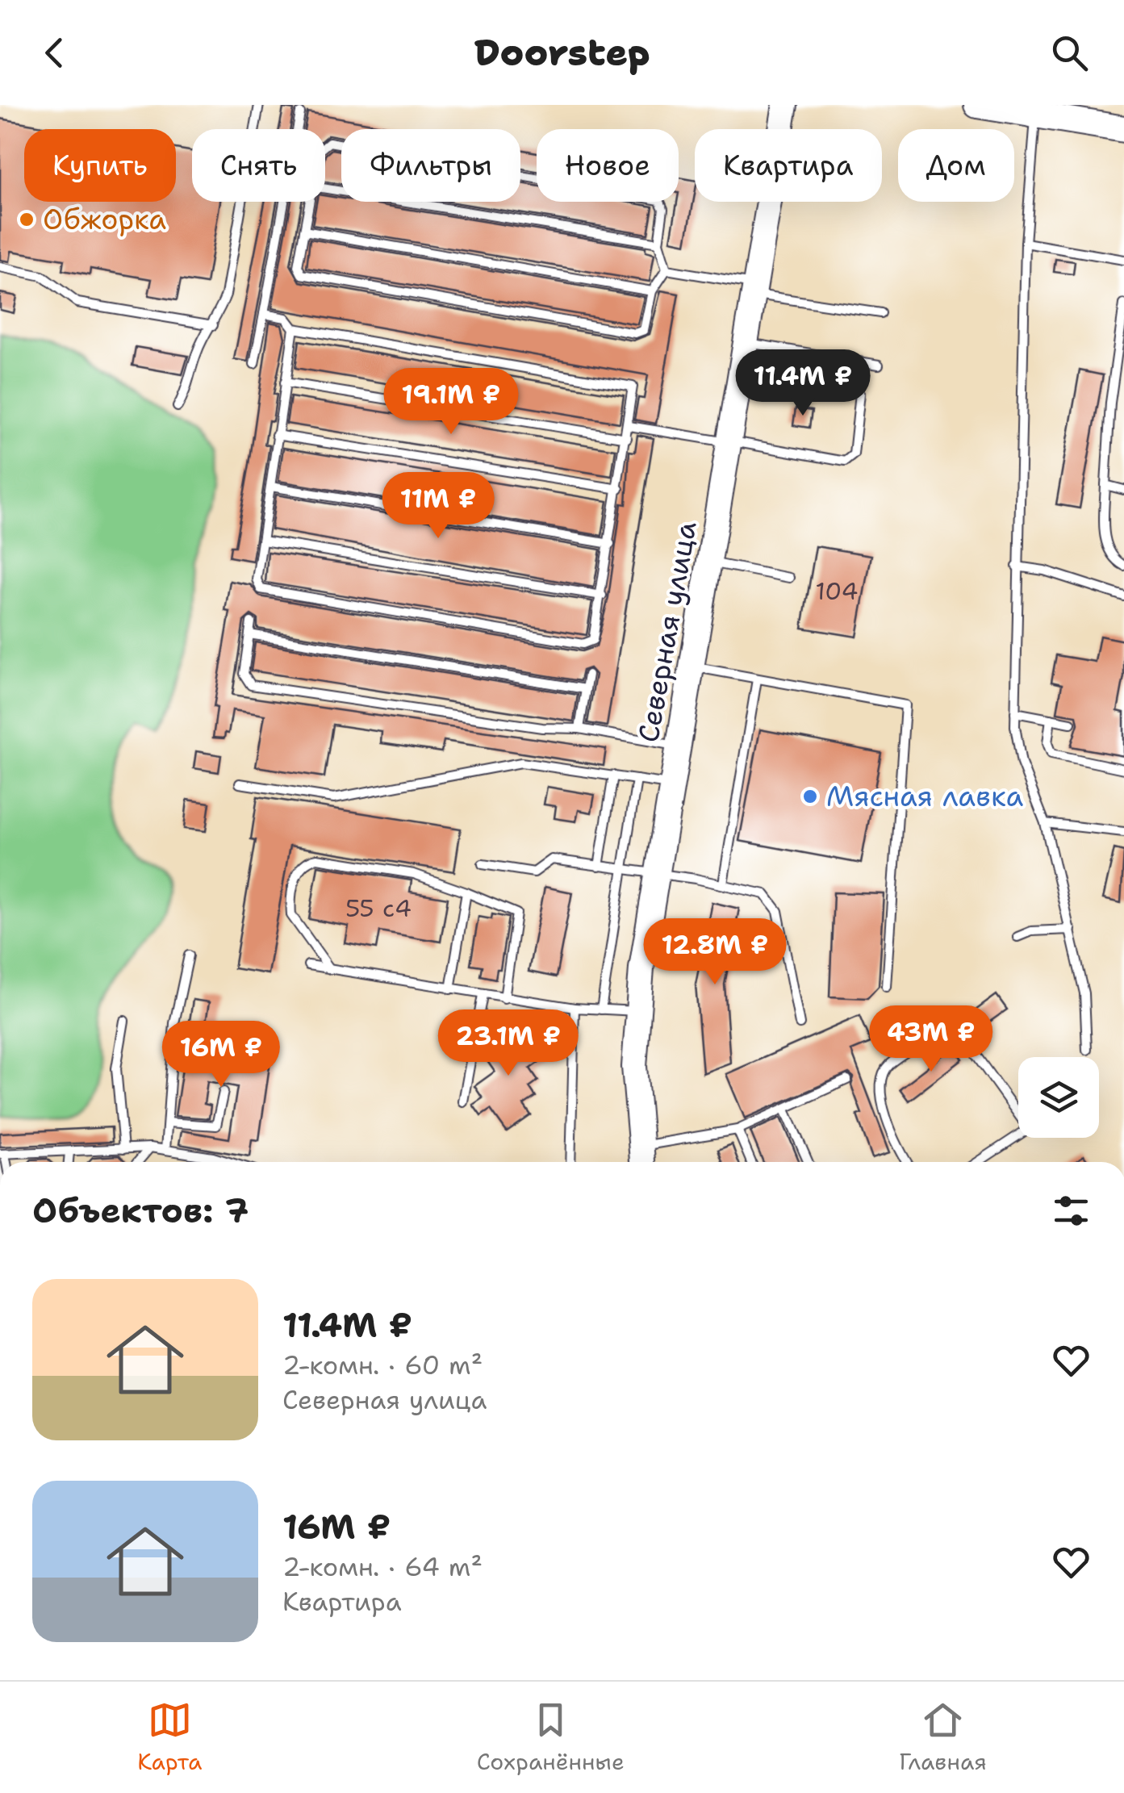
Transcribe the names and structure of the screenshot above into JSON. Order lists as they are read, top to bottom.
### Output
{
  "streets": {
    "main road": ["Северная улица"]
  },
  "places": ["Обжорка", "Мясная лавка"],
  "house_numbers": ["104", "55 с4"],
  "page": {
    "header": "Doorstep",
    "chip": [
      "Купить",
      "Снять",
      "Фильтры",
      "Новое",
      "Квартира",
      "Дом"
    ],
    "price": [
      "11.4M ₽",
      "19.1M ₽",
      "11M ₽",
      "12.8M ₽",
      "43M ₽",
      "23.1M ₽",
      "16M ₽"
    ],
    "heading": "Объектов: 7",
    "list": [
      {
        "name": "11.4M ₽",
        "note": "2-комн. · 60 m² · Северная улица"
      },
      {
        "name": "16M ₽",
        "note": "2-комн. · 64 m² · Квартира"
      }
    ],
    "tabs": ["Карта", "Сохранённые", "Главная"]
  }
}
